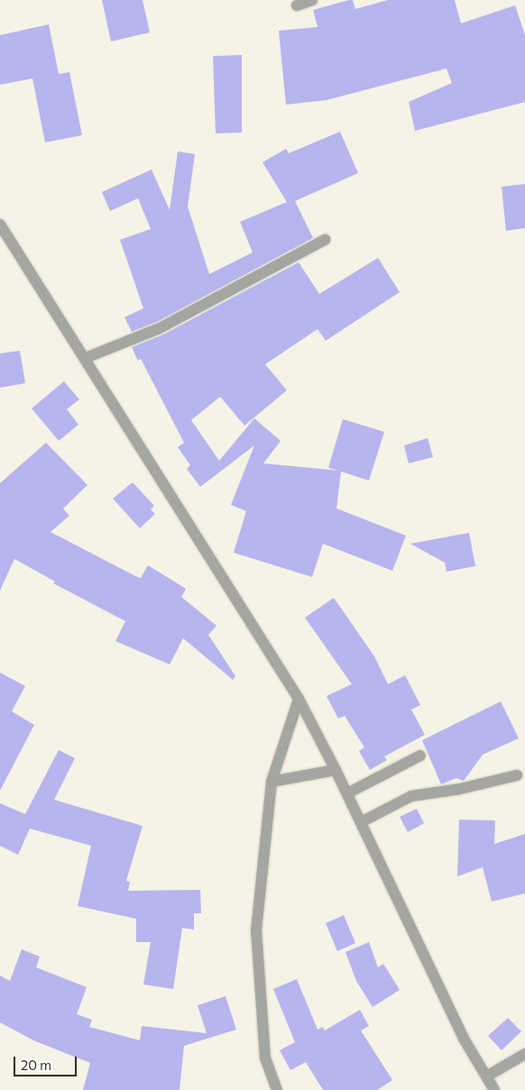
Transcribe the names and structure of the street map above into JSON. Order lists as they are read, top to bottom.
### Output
{
  "scale_bar": "20 m"
}
